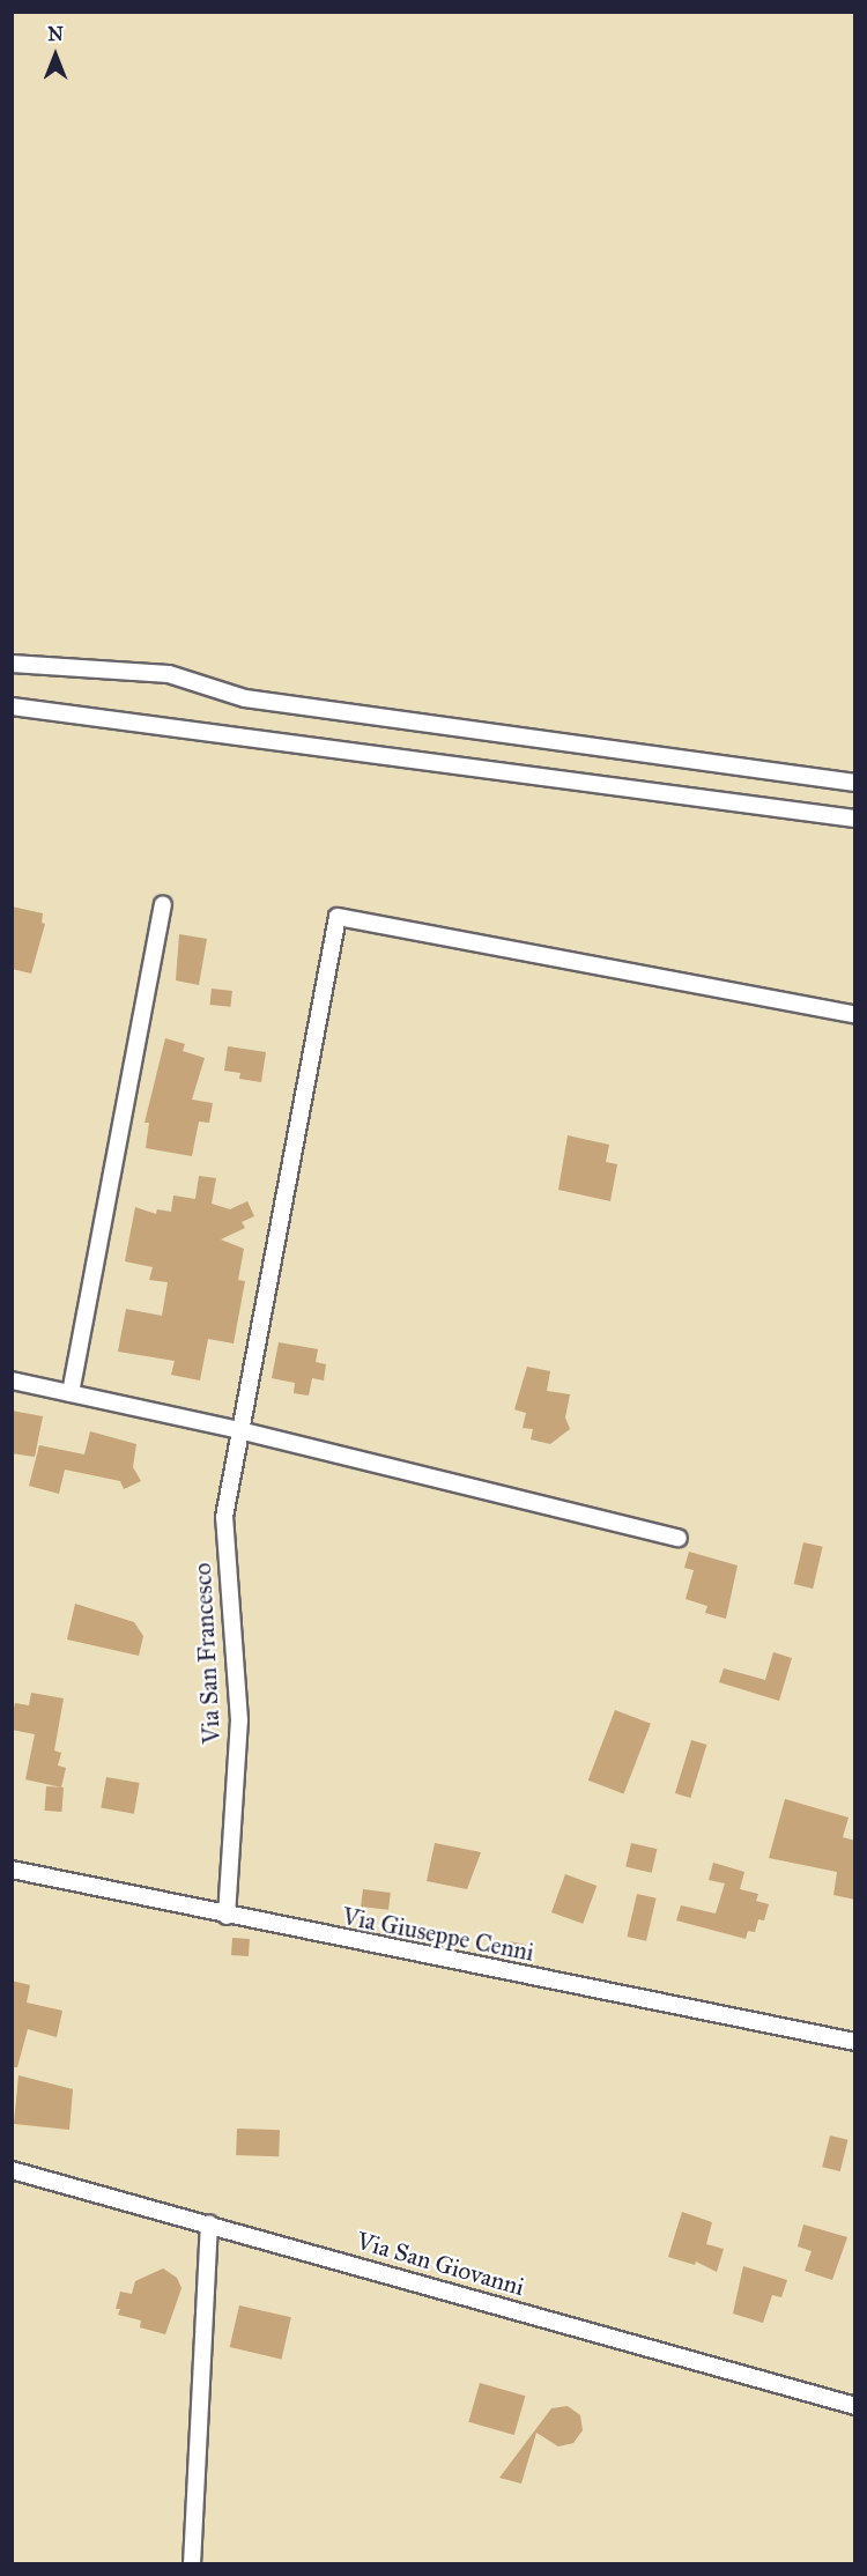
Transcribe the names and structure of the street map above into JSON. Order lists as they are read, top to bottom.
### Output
{
  "streets": {
    "street": ["Via San Francesco", "Via Giuseppe Cenni", "Via San Giovanni"]
  },
  "crossings": [
    ["Via San Francesco", "Via Giuseppe Cenni"]
  ],
  "north": "top"
}
